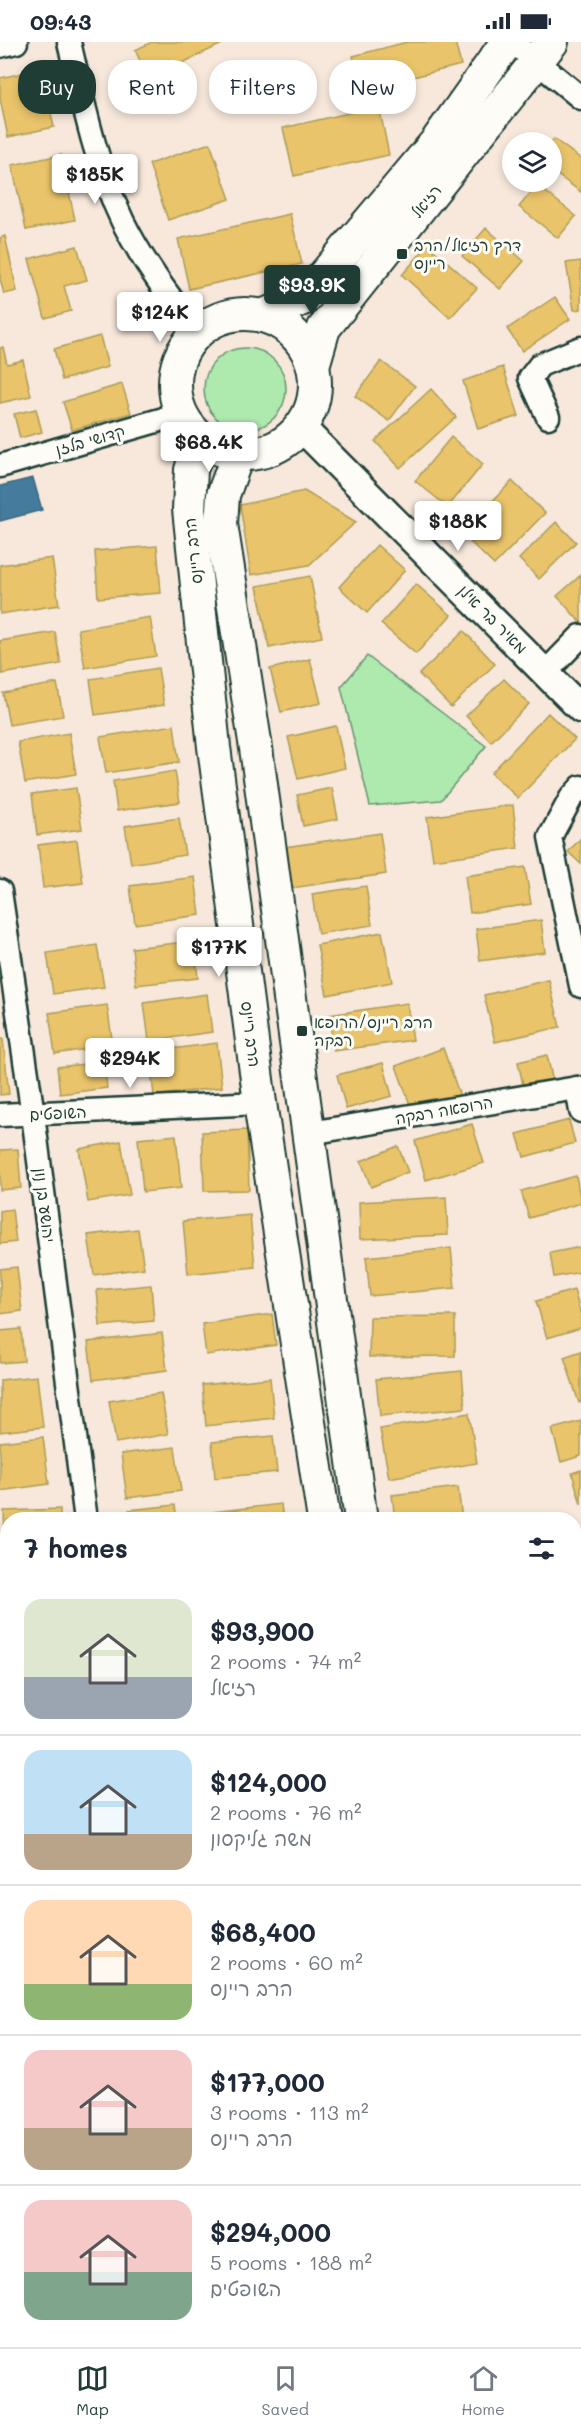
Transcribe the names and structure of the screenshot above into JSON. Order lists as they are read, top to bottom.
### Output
{
  "streets": {
    "main road": ["רזיאל", "הרב ריינס"],
    "street": [
      "קדושי בלזן",
      "מאיר בר אילן",
      "הרופאה רבקה",
      "השופטים",
      "יהושע בן נון"
    ]
  },
  "crossings": [
    ["רזיאל", "קדושי בלזן"],
    ["רזיאל", "הרב ריינס"],
    ["רזיאל", "מאיר בר אילן"],
    ["קדושי בלזן", "הרב ריינס"],
    ["קדושי בלזן", "מאיר בר אילן"],
    ["הרב ריינס", "מאיר בר אילן"],
    ["הרב ריינס", "הרופאה רבקה"],
    ["הרב ריינס", "השופטים"],
    ["השופטים", "יהושע בן נון"]
  ],
  "places": {
    "transit": ["דרך רזיאל/הרב ריינס", "הרב ריינס/הרופא רבקה"]
  },
  "page": {
    "status": "09:43",
    "chip": [
      "Buy",
      "Rent",
      "Filters",
      "New"
    ],
    "price": [
      "$185K",
      "$93.9K",
      "$124K",
      "$68.4K",
      "$188K",
      "$177K",
      "$294K"
    ],
    "heading": "7 homes",
    "list": [
      {
        "name": "$93,900",
        "note": "2 rooms · 74 m² · רזיאל"
      },
      {
        "name": "$124,000",
        "note": "2 rooms · 76 m² · משה גליקסון"
      },
      {
        "name": "$68,400",
        "note": "2 rooms · 60 m² · הרב ריינס"
      },
      {
        "name": "$177,000",
        "note": "3 rooms · 113 m² · הרב ריינס"
      },
      {
        "name": "$294,000",
        "note": "5 rooms · 188 m² · השופטים"
      }
    ],
    "tabs": ["Map", "Saved", "Home"]
  }
}
